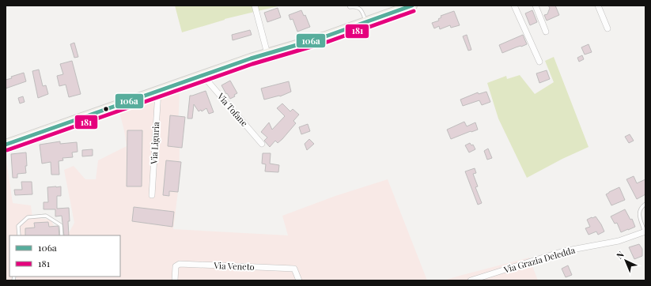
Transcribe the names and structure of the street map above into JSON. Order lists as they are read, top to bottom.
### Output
{
  "streets": {
    "street": [
      "Via Tofane",
      "Via Liguria",
      "Via Grazia Deledda",
      "Via Veneto"
    ]
  },
  "lines": ["transit line 106a", "transit line 181"],
  "legend": ["106a", "181"],
  "north": "top left"
}
